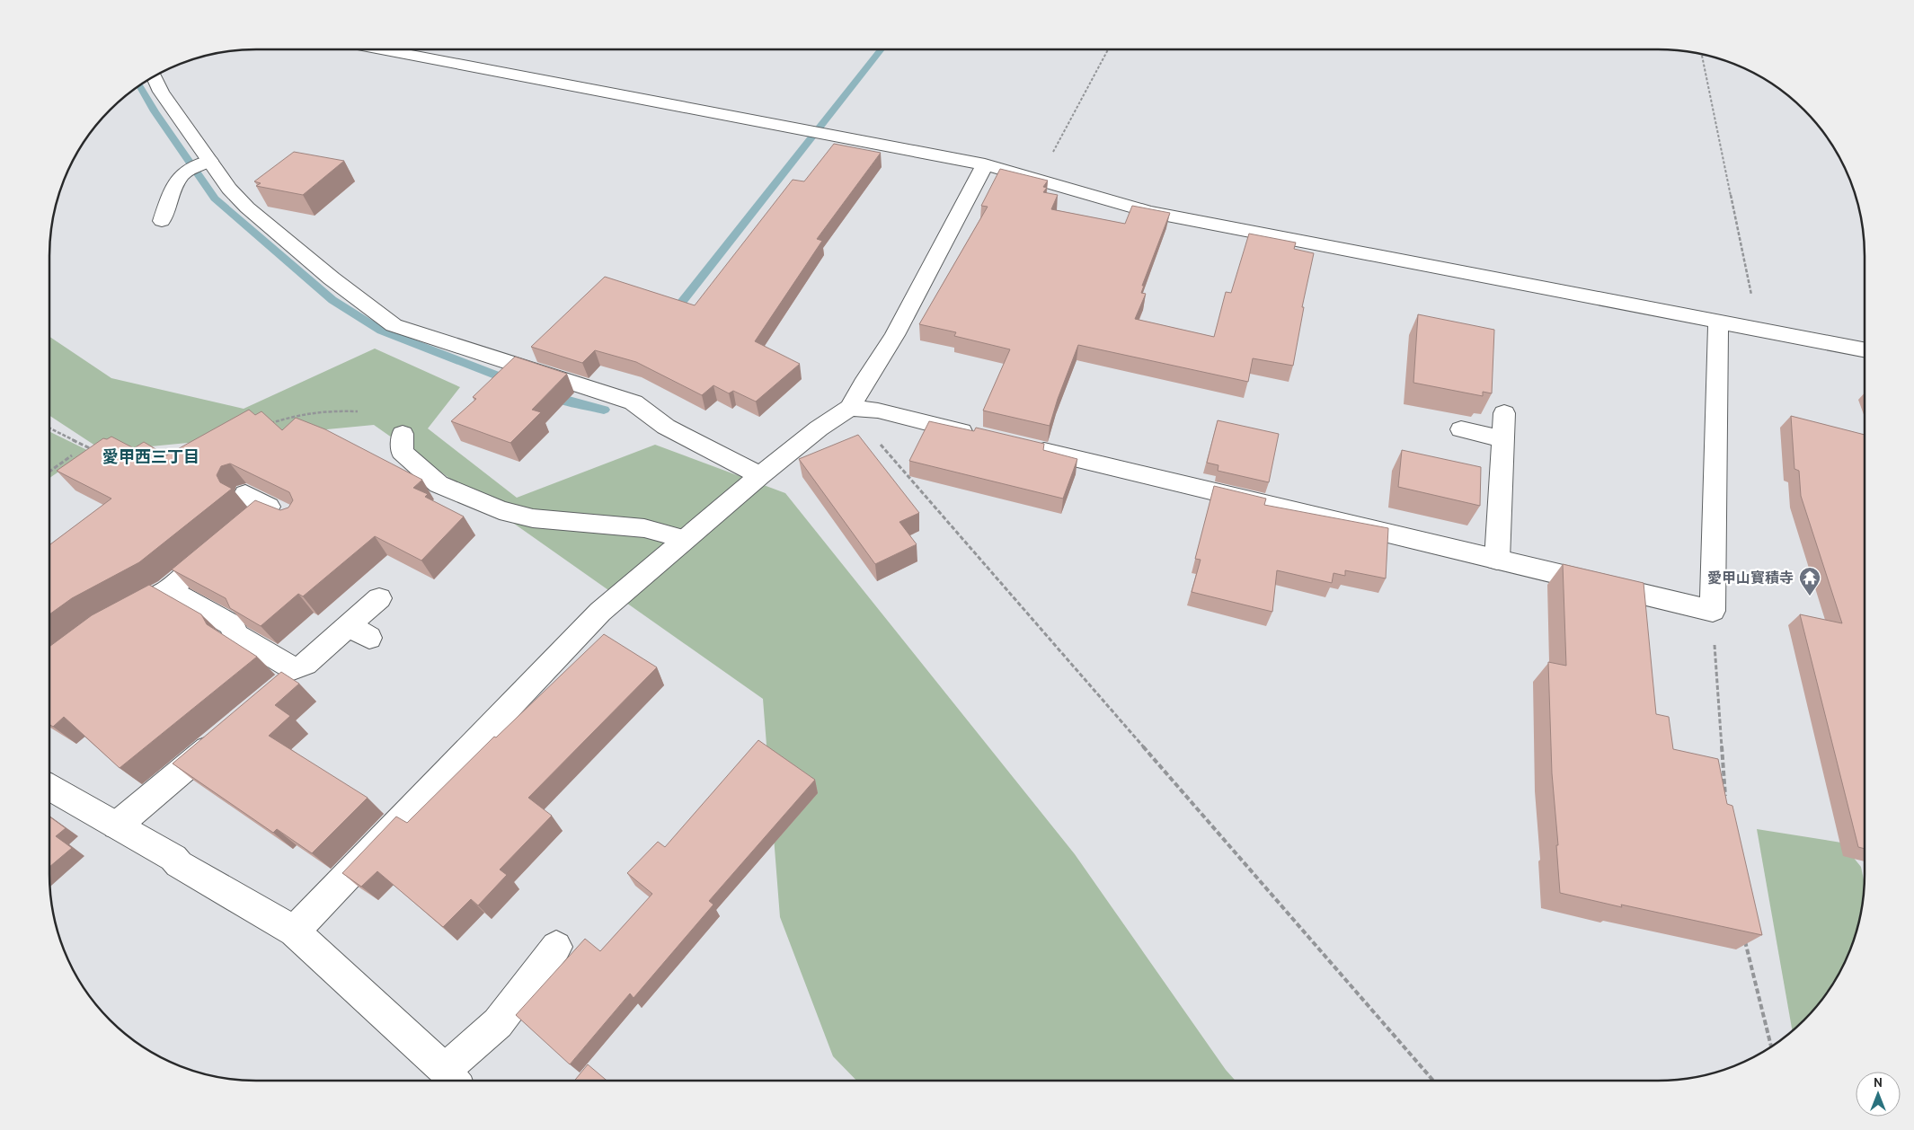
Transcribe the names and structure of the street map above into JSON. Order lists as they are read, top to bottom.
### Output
{
  "districts": ["愛甲西三丁目"],
  "places": {
    "temple": ["愛甲山寳積寺"]
  },
  "north": "top"
}
